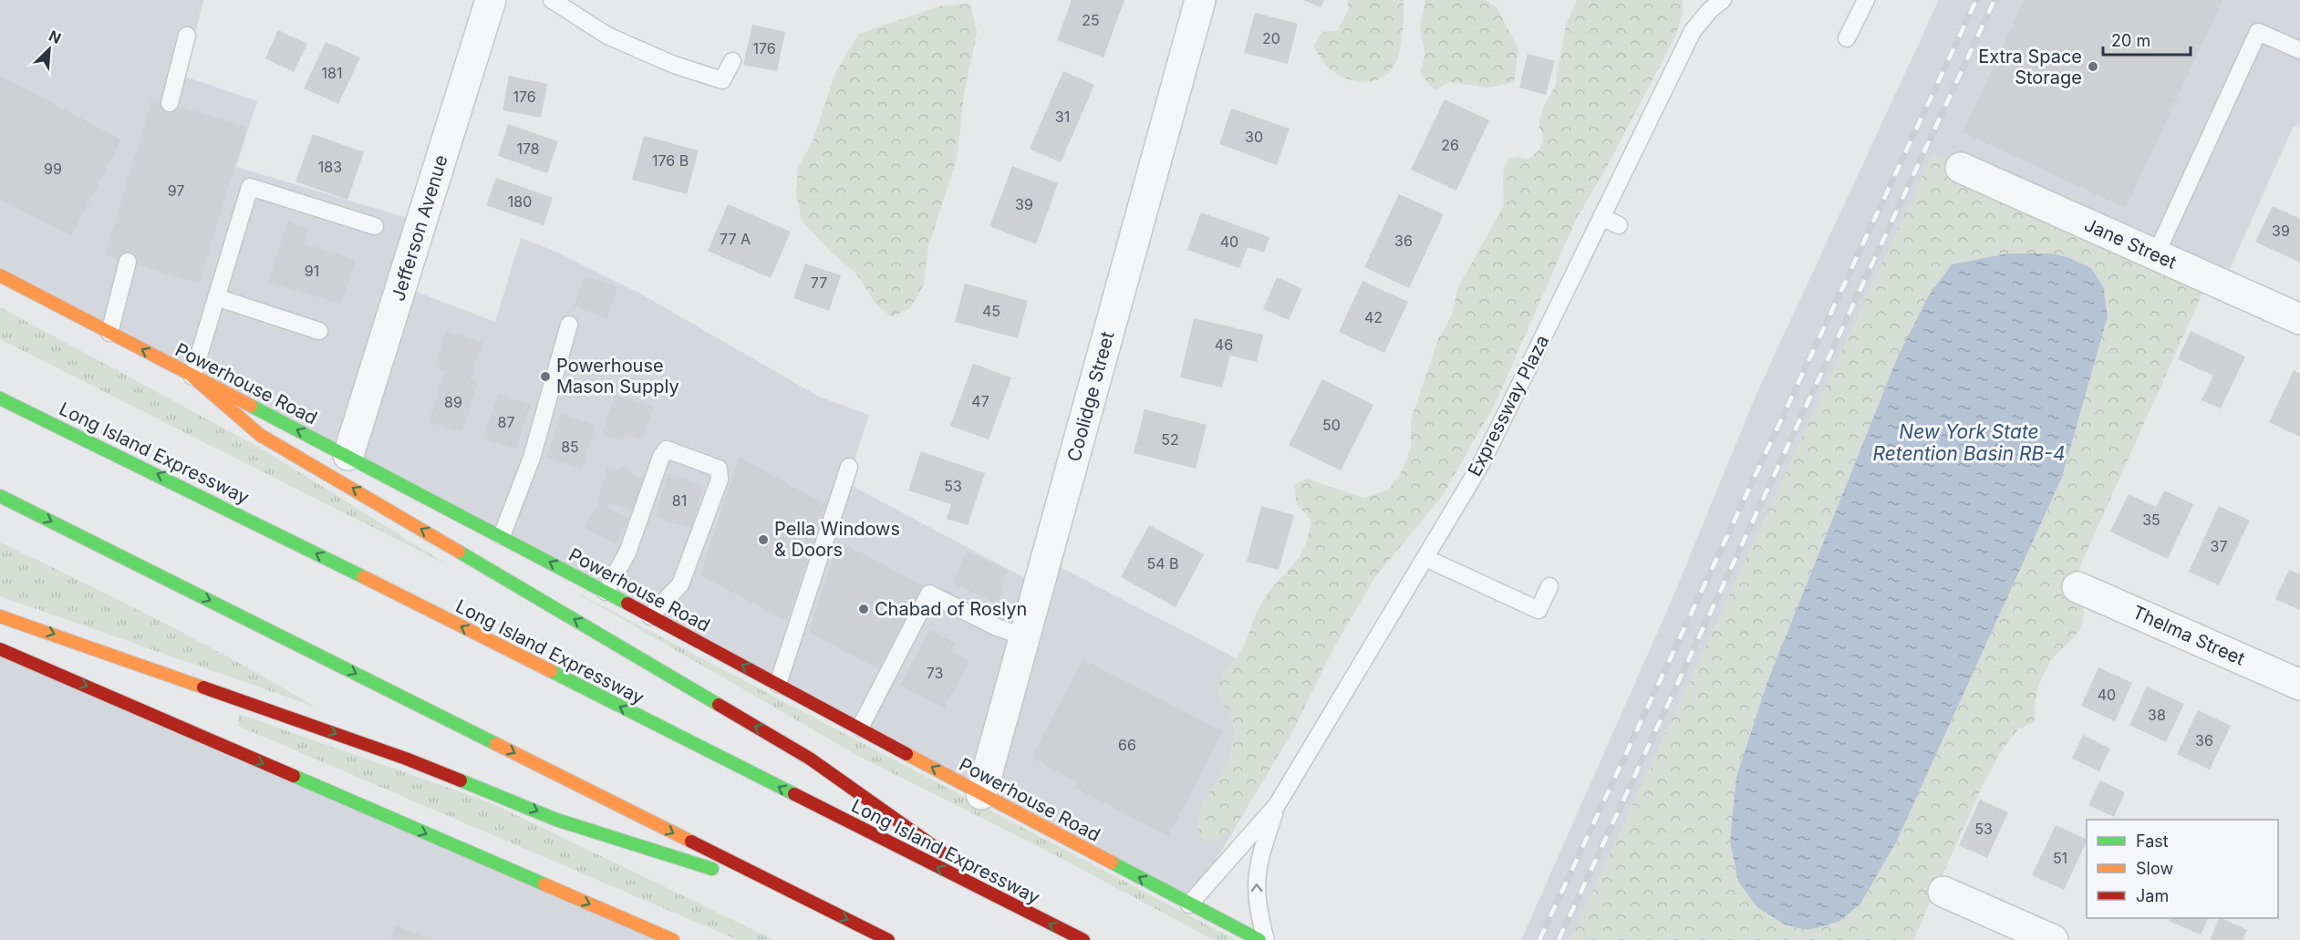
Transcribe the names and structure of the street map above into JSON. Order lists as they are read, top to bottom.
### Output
{
  "streets": {
    "main road": ["Powerhouse Road", "Long Island Expressway"],
    "street": [
      "Jefferson Avenue",
      "Jane Street",
      "Coolidge Street",
      "Thelma Street"
    ],
    "lane": ["Expressway Plaza"]
  },
  "crossings": [
    ["Jefferson Avenue", "Powerhouse Road"],
    ["Powerhouse Road", "Coolidge Street"],
    ["Powerhouse Road", "Expressway Plaza"]
  ],
  "water": ["New York State Retention Basin RB-4"],
  "places": [
    "Extra Space Storage",
    "Powerhouse Mason Supply",
    "Pella Windows & Doors",
    "Chabad of Roslyn"
  ],
  "house_numbers": [
    "25",
    "20",
    "176",
    "181",
    "176",
    "31",
    "30",
    "26",
    "178",
    "176 B",
    "183",
    "99",
    "97",
    "180",
    "39",
    "39",
    "77 A",
    "36",
    "40",
    "91",
    "77",
    "45",
    "42",
    "46",
    "47",
    "89",
    "87",
    "50",
    "52",
    "85",
    "53",
    "81",
    "35",
    "37",
    "54 B",
    "73",
    "40",
    "38",
    "36",
    "66",
    "53",
    "51"
  ],
  "legend": ["Fast", "Slow", "Jam"],
  "scale_bar": "20 m",
  "north": "top right"
}
